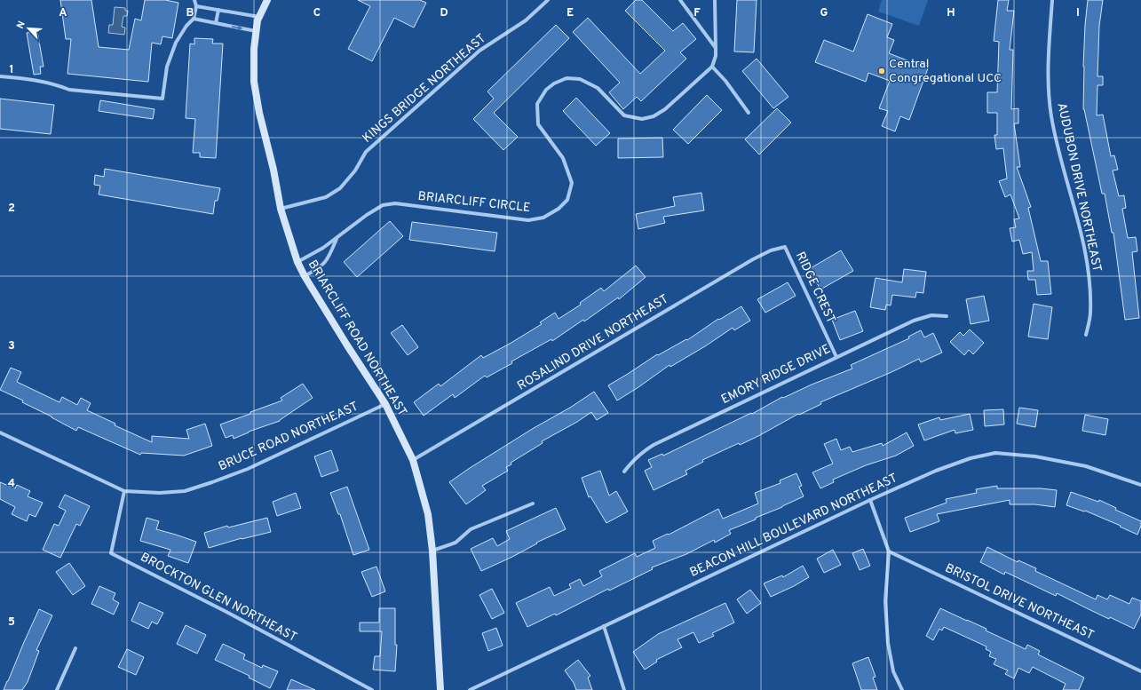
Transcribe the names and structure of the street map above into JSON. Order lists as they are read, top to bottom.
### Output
{
  "streets": {
    "main road": ["BRIARCLIFF ROAD NORTHEAST"],
    "street": [
      "KINGS BRIDGE NORTHEAST",
      "AUDUBON DRIVE NORTHEAST",
      "BRIARCLIFF CIRCLE",
      "RIDGE CREST",
      "ROSALIND DRIVE NORTHEAST",
      "EMORY RIDGE DRIVE",
      "BRUCE ROAD NORTHEAST",
      "BEACON HILL BOULEVARD NORTHEAST",
      "BROCKTON GLEN NORTHEAST",
      "BRISTOL DRIVE NORTHEAST"
    ]
  },
  "crossings": [
    ["KINGS BRIDGE NORTHEAST", "BRIARCLIFF ROAD NORTHEAST"],
    ["BRIARCLIFF CIRCLE", "BRIARCLIFF ROAD NORTHEAST"],
    ["RIDGE CREST", "ROSALIND DRIVE NORTHEAST"],
    ["RIDGE CREST", "EMORY RIDGE DRIVE"],
    ["BRIARCLIFF ROAD NORTHEAST", "ROSALIND DRIVE NORTHEAST"],
    ["BRIARCLIFF ROAD NORTHEAST", "BRUCE ROAD NORTHEAST"],
    ["BRUCE ROAD NORTHEAST", "BROCKTON GLEN NORTHEAST"]
  ],
  "places": ["Central Congregational UCC"],
  "north": "top left",
  "grid": {
    "columns": [
      "A",
      "B",
      "C",
      "D",
      "E",
      "F",
      "G",
      "H",
      "I"
    ],
    "rows": [
      "1",
      "2",
      "3",
      "4",
      "5"
    ]
  }
}
